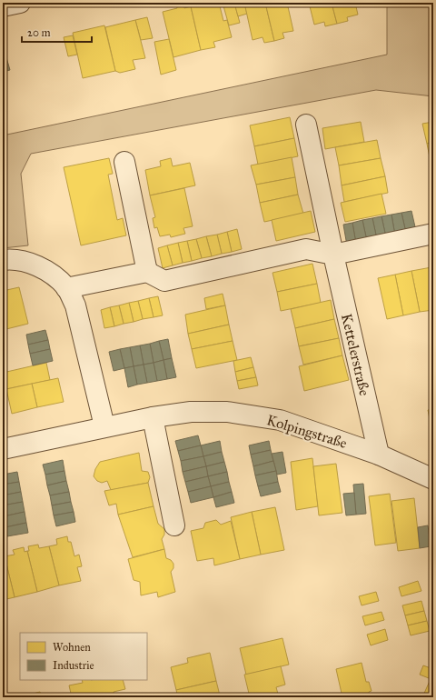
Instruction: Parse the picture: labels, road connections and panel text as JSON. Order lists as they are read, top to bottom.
{
  "streets": {
    "street": ["Kettelerstraße", "Kolpingstraße"]
  },
  "crossings": [
    ["Kettelerstraße", "Kolpingstraße"]
  ],
  "legend": ["Wohnen", "Industrie"],
  "scale_bar": "20 m"
}
